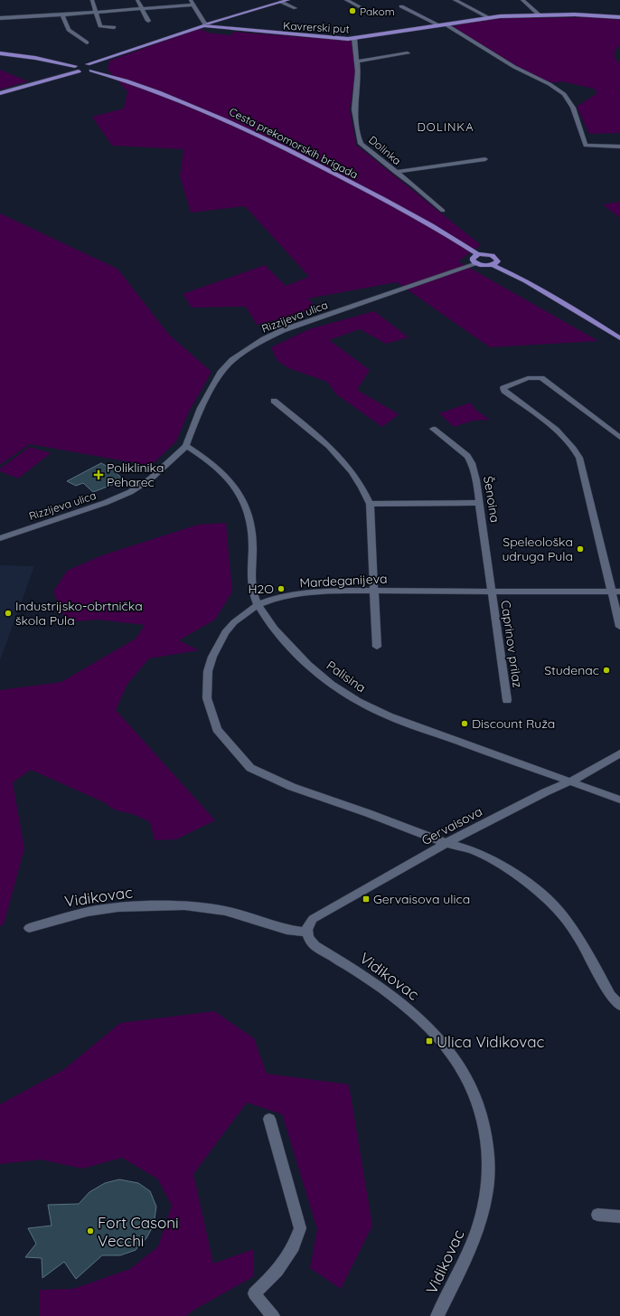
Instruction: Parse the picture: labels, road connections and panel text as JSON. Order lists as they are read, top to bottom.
{
  "streets": {
    "main road": ["Kavrerski put", "Cesta prekomorskih brigada"],
    "street": [
      "Dolinka",
      "Rizzijeva ulica",
      "Šenoina",
      "Mardeganijeva",
      "Caprinov prilaz",
      "Palisina",
      "Gervaisova",
      "Vidikovac"
    ]
  },
  "crossings": [
    ["Kavrerski put", "Dolinka"],
    ["Rizzijeva ulica", "Palisina"],
    ["Šenoina", "Mardeganijeva"],
    ["Šenoina", "Caprinov prilaz"],
    ["Mardeganijeva", "Caprinov prilaz"],
    ["Mardeganijeva", "Palisina"],
    ["Mardeganijeva", "Gervaisova"],
    ["Palisina", "Gervaisova"],
    ["Gervaisova", "Vidikovac"]
  ],
  "districts": ["DOLINKA"],
  "places": {
    "other": [
      "Pakom",
      "Speleološka udruga Pula",
      "H2O",
      "Industrijsko-obrtnička škola Pula",
      "Studenac",
      "Discount Ruža",
      "Fort Casoni Vecchi"
    ],
    "health": ["Poliklinika Peharec"],
    "transit": ["Gervaisova ulica", "Ulica Vidikovac"]
  }
}
